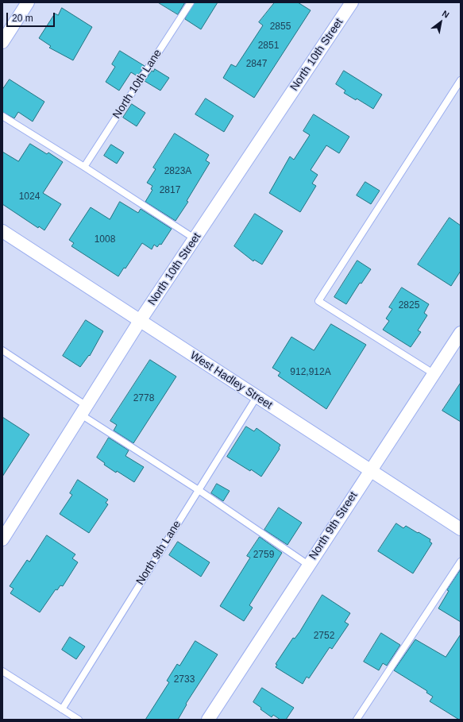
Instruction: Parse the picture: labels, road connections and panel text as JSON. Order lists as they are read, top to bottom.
{
  "streets": {
    "street": ["North 10th Street", "West Hadley Street", "North 9th Street"],
    "lane": ["North 10th Lane", "North 9th Lane"]
  },
  "crossings": [
    ["North 10th Street", "West Hadley Street"],
    ["West Hadley Street", "North 9th Street"],
    ["West Hadley Street", "North 9th Lane"]
  ],
  "house_numbers": [
    "2855",
    "2851",
    "2847",
    "2823A",
    "2817",
    "1024",
    "1008",
    "2825",
    "912,912A",
    "2778",
    "2759",
    "2752",
    "2733"
  ],
  "scale_bar": "20 m",
  "north": "top right"
}
